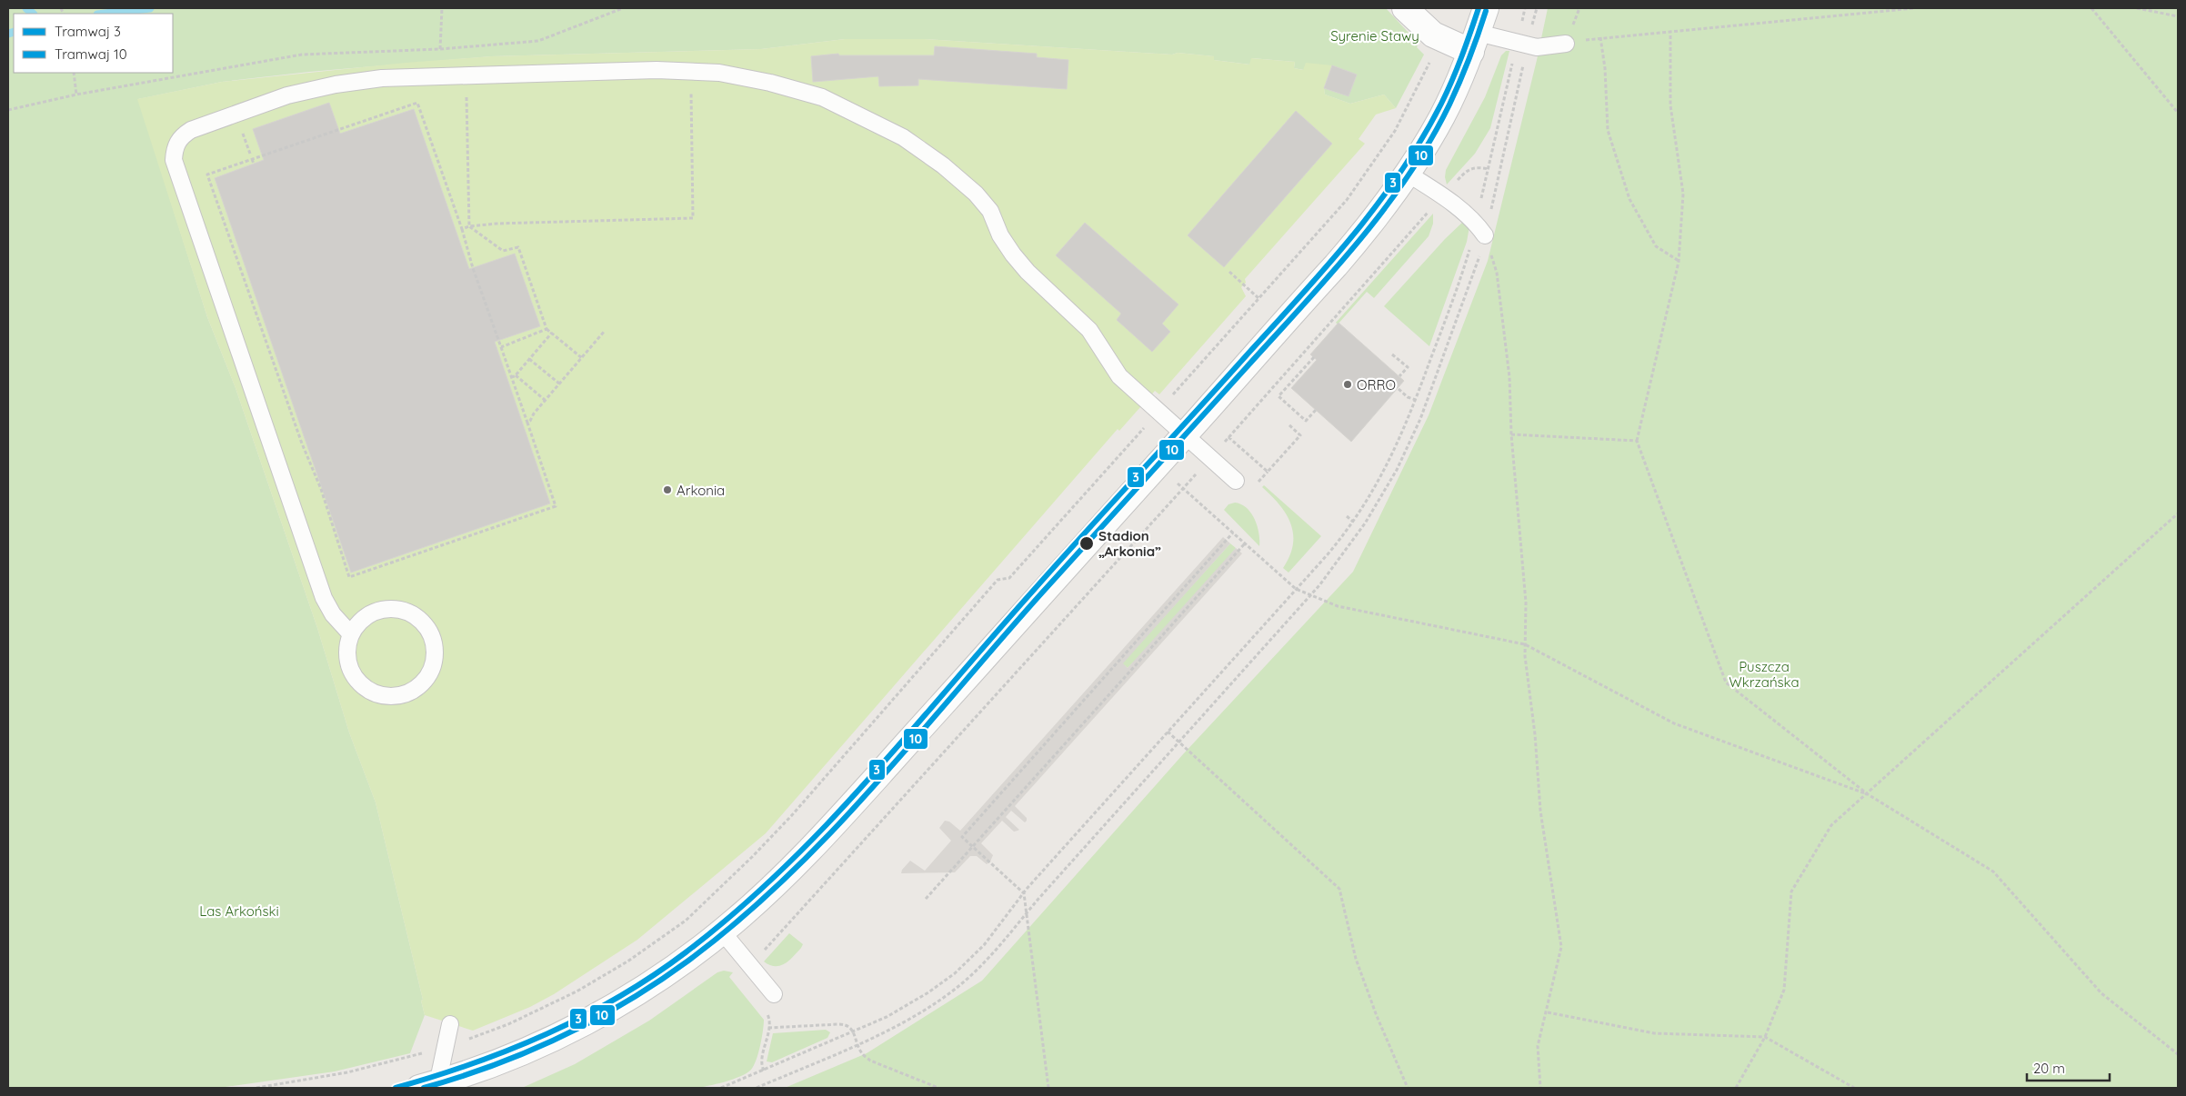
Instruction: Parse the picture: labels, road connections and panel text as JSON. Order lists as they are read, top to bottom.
{
  "parks": ["Syrenie Stawy", "Puszcza Wkrzańska", "Las Arkoński"],
  "places": ["ORRO", "Arkonia", "Stadion „Arkonia”"],
  "lines": ["tram line 3", "tram line 10"],
  "legend": ["Tramwaj 3", "Tramwaj 10"],
  "scale_bar": "20 m"
}
